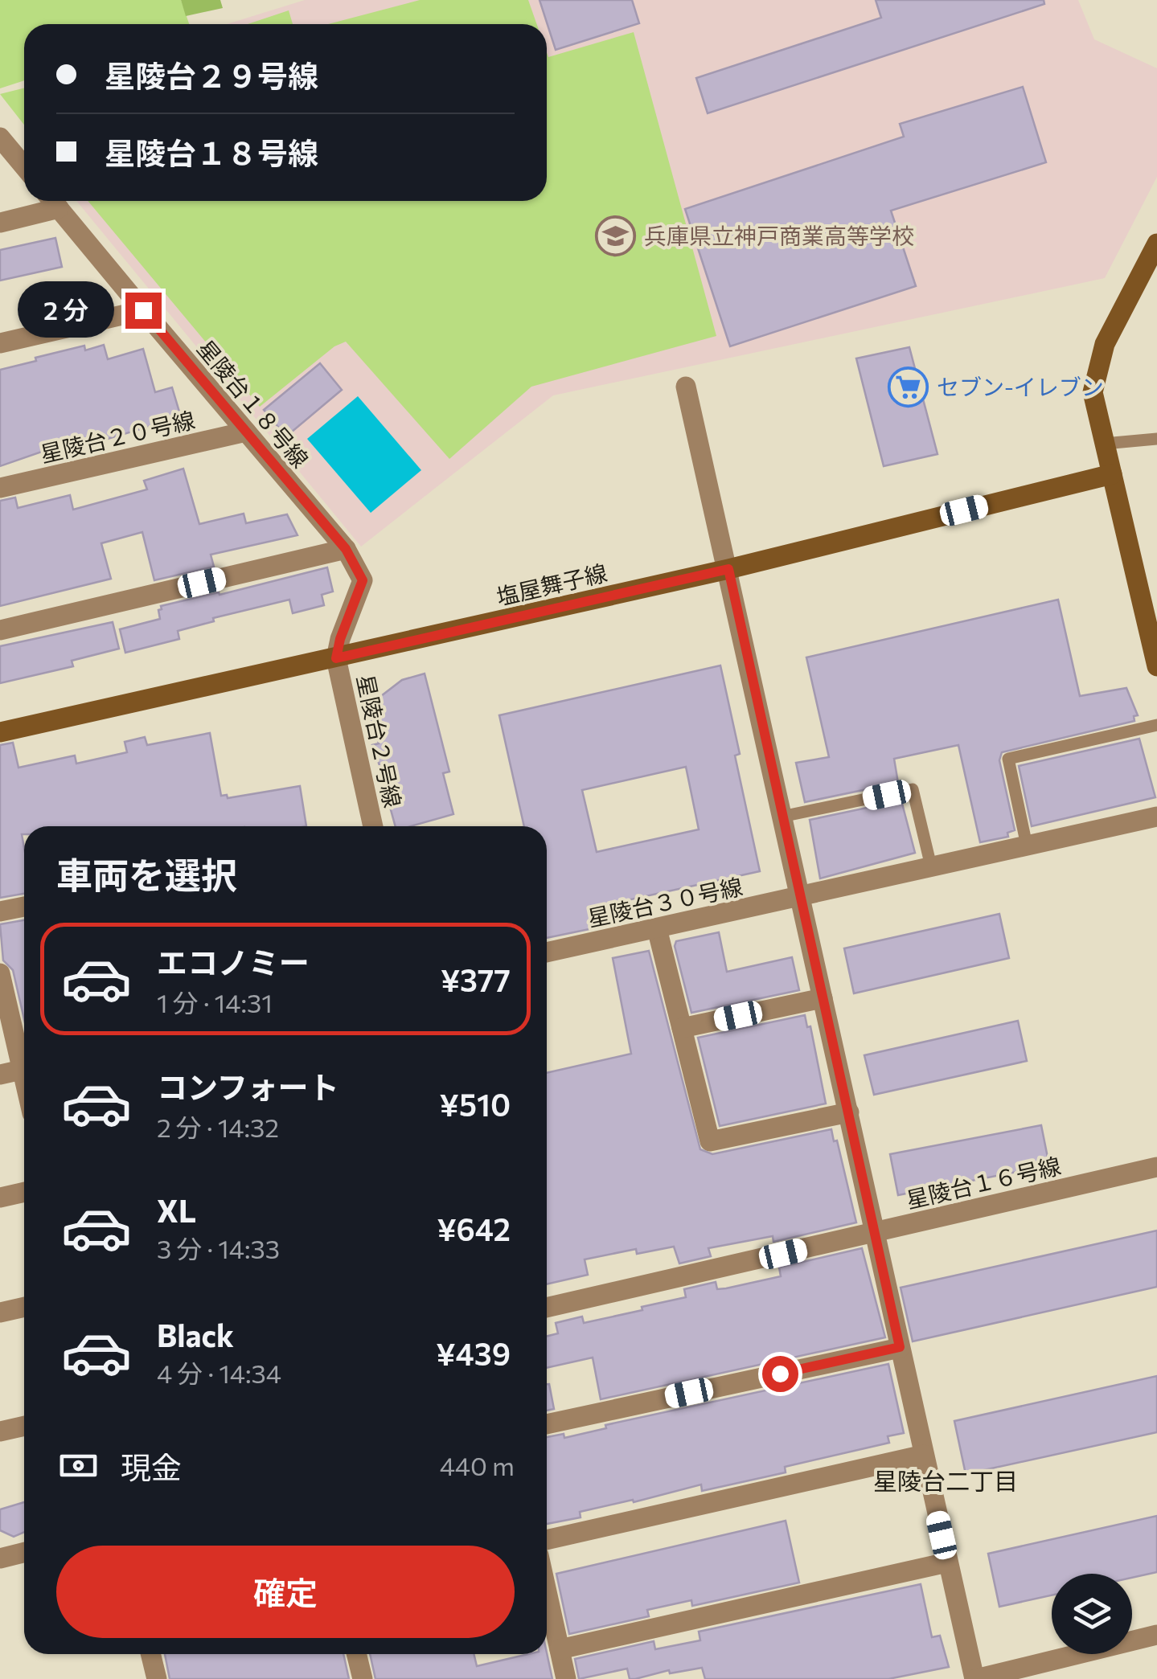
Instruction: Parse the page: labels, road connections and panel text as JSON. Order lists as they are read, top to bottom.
{
  "streets": {
    "street": [
      "星陵台１８号線",
      "星陵台２０号線",
      "塩屋舞子線",
      "星陵台２号線",
      "星陵台３０号線",
      "星陵台１６号線"
    ]
  },
  "crossings": [
    ["星陵台１８号線", "星陵台２０号線"],
    ["星陵台１８号線", "塩屋舞子線"],
    ["星陵台１８号線", "星陵台２号線"],
    ["塩屋舞子線", "星陵台２号線"]
  ],
  "districts": ["星陵台二丁目"],
  "places": {
    "school or university": ["兵庫県立神戸商業高等学校"],
    "supermarket": ["セブン-イレブン"]
  },
  "page": {
    "banner": ["星陵台２９号線", "星陵台１８号線"],
    "bubble": "2 分",
    "heading": "車両を選択",
    "list": [
      {
        "name": "エコノミー",
        "note": "1 分 · 14:31",
        "value": "¥377"
      },
      {
        "name": "コンフォート",
        "note": "2 分 · 14:32",
        "value": "¥510"
      },
      {
        "name": "XL",
        "note": "3 分 · 14:33",
        "value": "¥642"
      },
      {
        "name": "Black",
        "note": "4 分 · 14:34",
        "value": "¥439"
      }
    ],
    "pay": ["現金", "440 m"],
    "buttons": "確定"
  }
}
